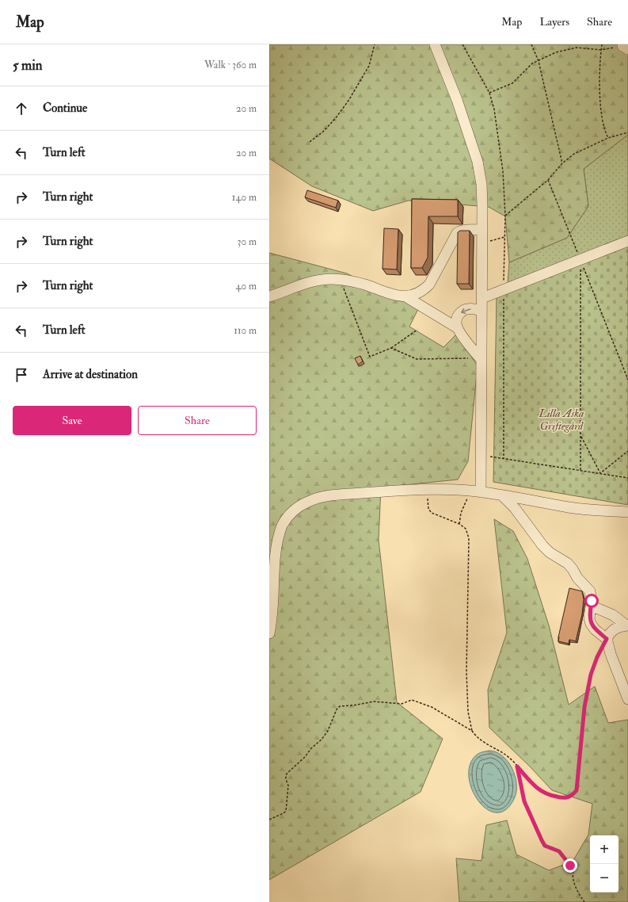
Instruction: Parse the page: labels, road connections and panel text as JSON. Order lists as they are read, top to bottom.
{
  "parks": ["Lilla Aska Griftegård"],
  "page": {
    "header": "Map",
    "nav": ["Map", "Layers", "Share"],
    "heading": ["5 min", "Walk · 360 m"],
    "list": [
      ["Continue", "20 m"],
      ["Turn left", "20 m"],
      ["Turn right", "140 m"],
      ["Turn right", "30 m"],
      ["Turn right", "40 m"],
      ["Turn left", "110 m"],
      "Arrive at destination"
    ],
    "buttons": ["Save", "Share"],
    "map_buttons": ["+", "−"]
  }
}
